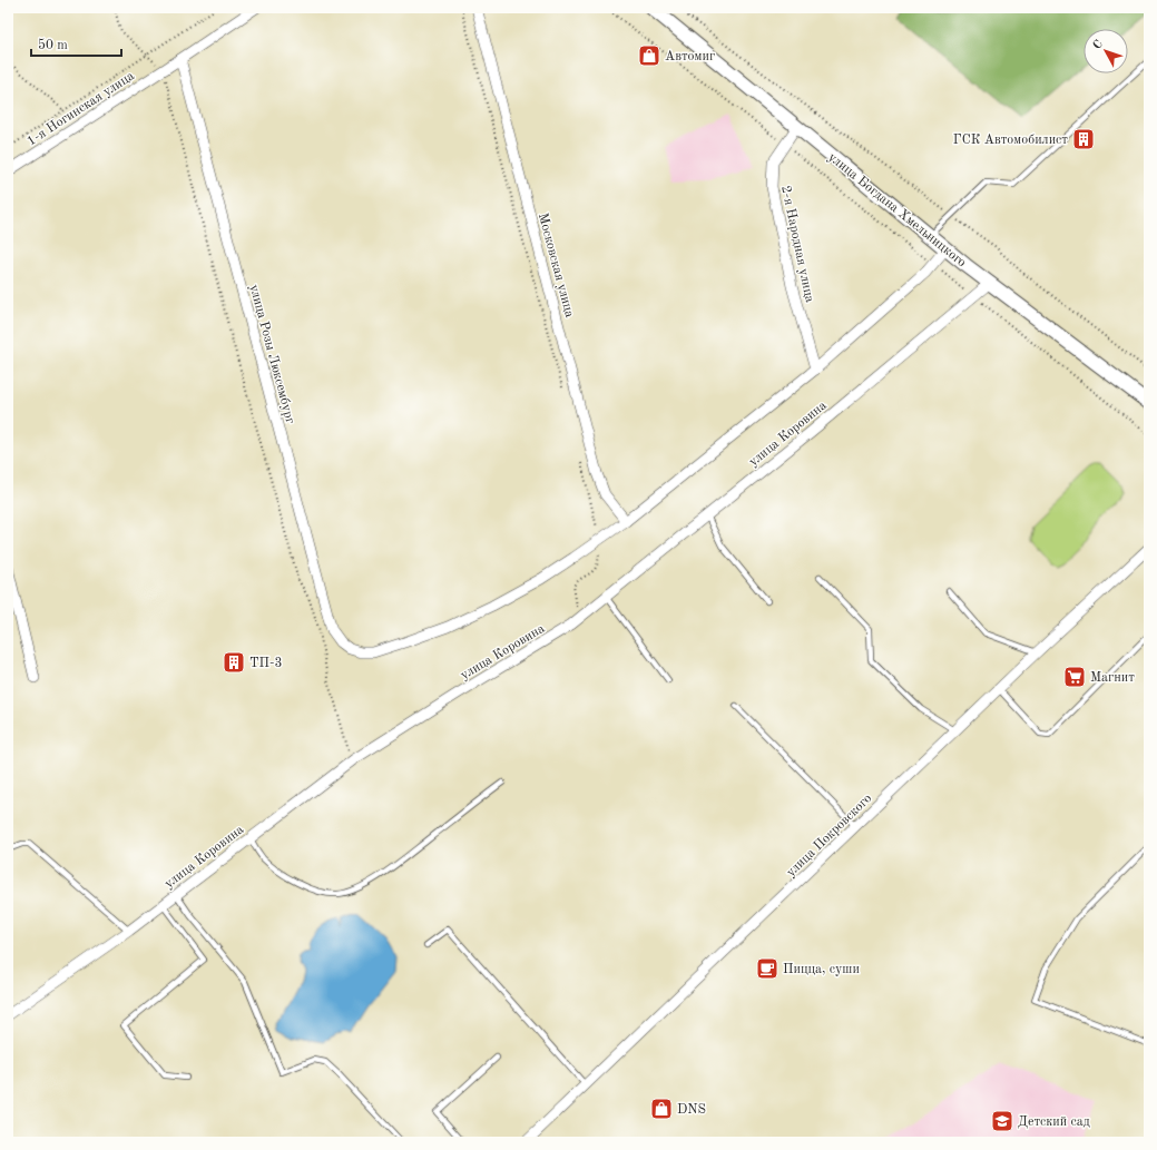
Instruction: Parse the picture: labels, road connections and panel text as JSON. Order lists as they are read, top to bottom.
{
  "streets": {
    "street": [
      "1-я Ногинская улица",
      "улица Богдана Хмельницкого",
      "2-я Народная улица",
      "Московская улица",
      "улица Розы Люксембург",
      "улица Коровина",
      "улица Покровского"
    ]
  },
  "crossings": [
    ["1-я Ногинская улица", "улица Розы Люксембург"],
    ["улица Богдана Хмельницкого", "2-я Народная улица"],
    ["улица Богдана Хмельницкого", "улица Коровина"]
  ],
  "places": {
    "shop": ["Автомиг", "DNS"],
    "building": ["ГСК Автомобилист", "ТП-3"],
    "supermarket": ["Магнит"],
    "cafe": ["Пицца, суши"],
    "school or university": ["Детский сад"]
  },
  "scale_bar": "50 m",
  "north": "top left"
}
